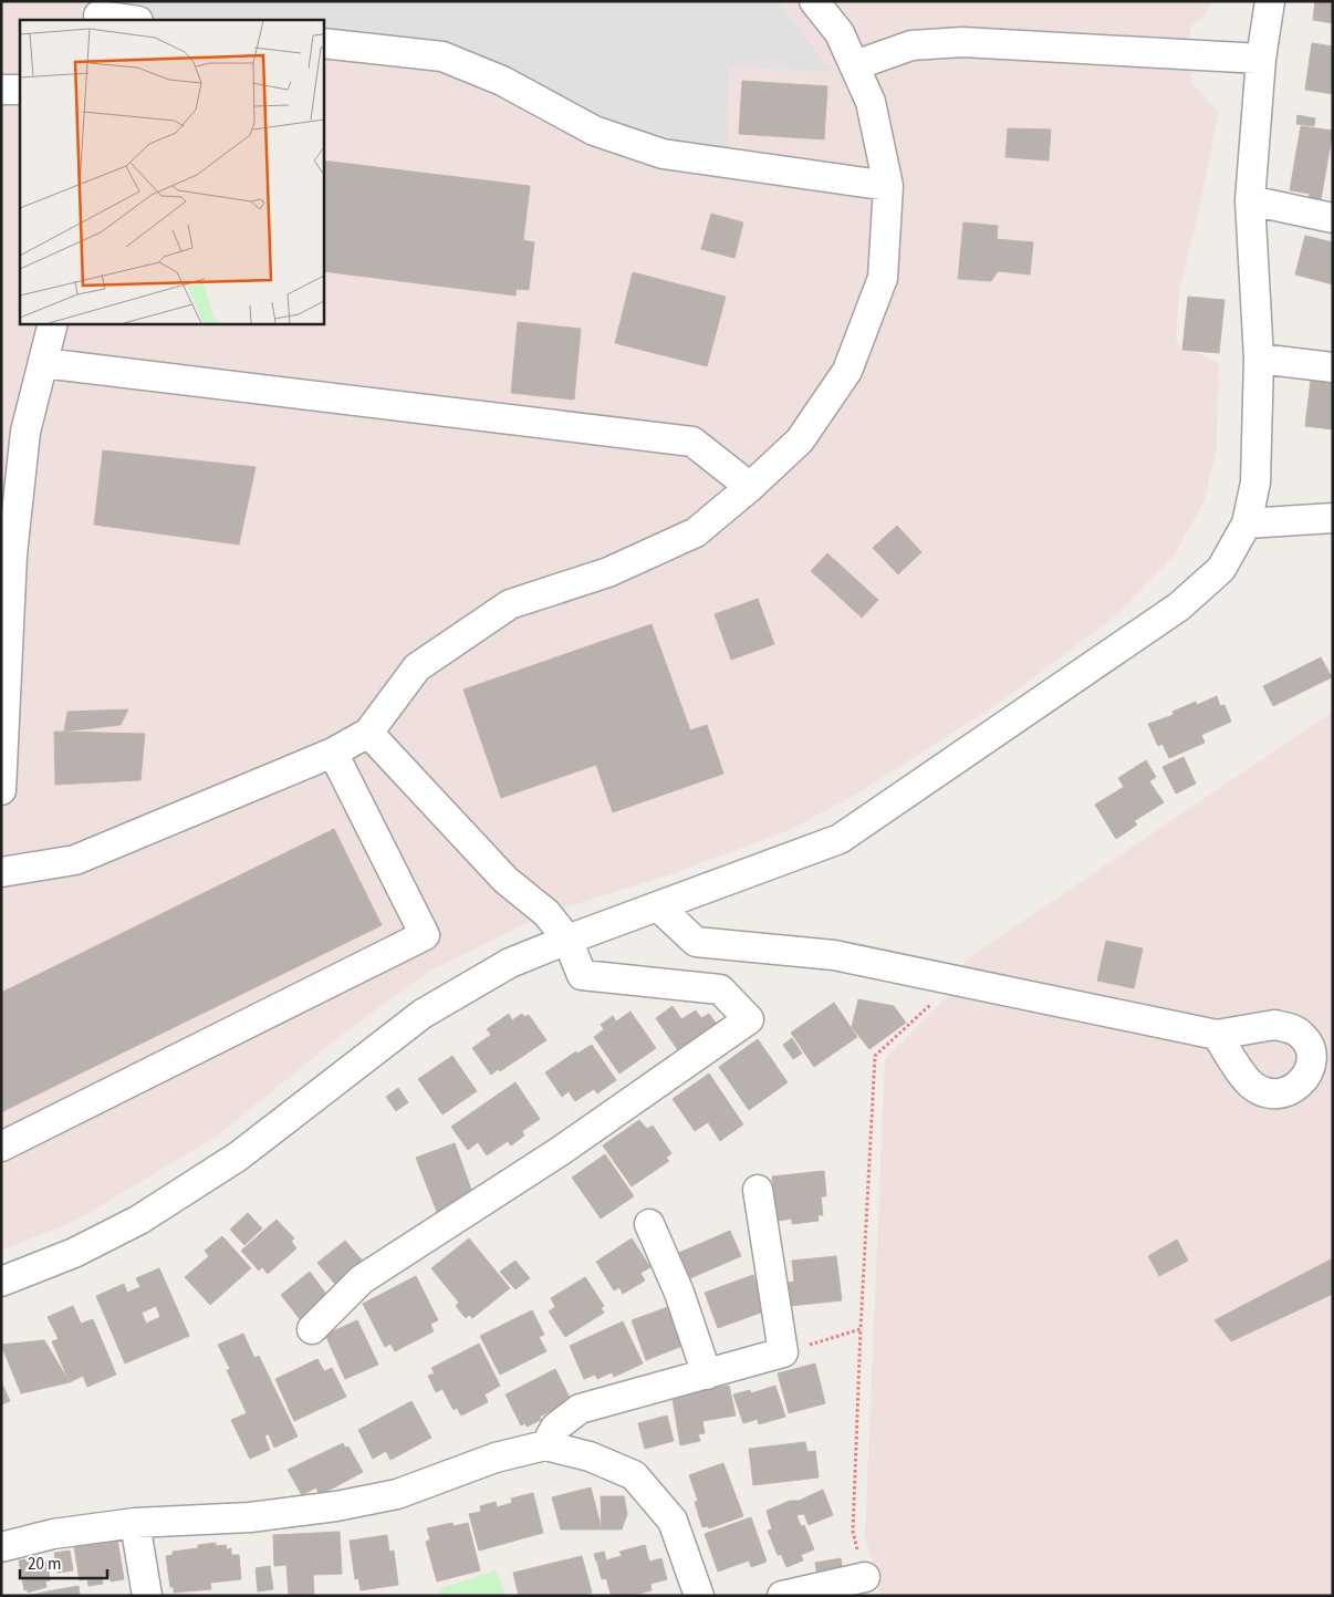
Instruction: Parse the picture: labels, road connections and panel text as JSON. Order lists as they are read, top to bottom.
{
  "scale_bar": "20 m"
}
